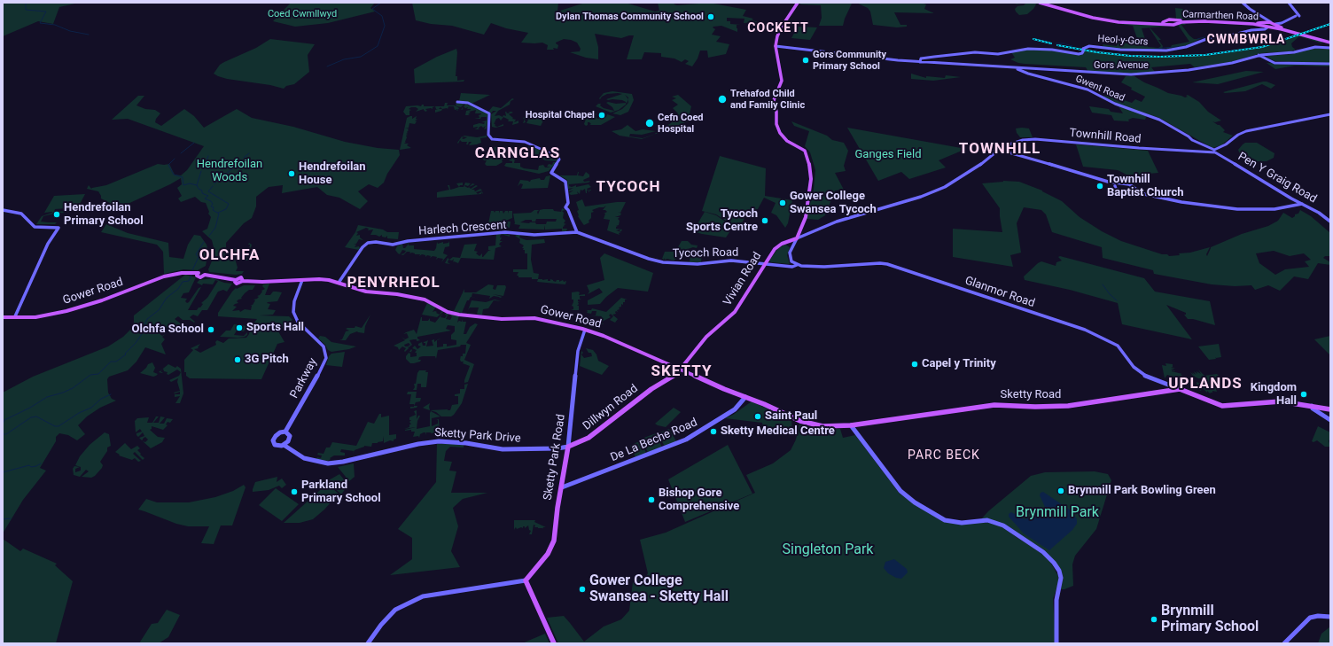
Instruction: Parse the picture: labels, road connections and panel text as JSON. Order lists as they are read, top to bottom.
{
  "streets": {
    "main road": [
      "Carmarthen Road",
      "Vivian Road",
      "Gower Road",
      "Sketty Road",
      "Dillwyn Road",
      "Sketty Park Road"
    ],
    "street": [
      "Heol-y-Gors",
      "Gors Avenue",
      "Gwent Road",
      "Townhill Road",
      "Pen Y Graig Road",
      "Harlech Crescent",
      "Tycoch Road",
      "Glanmor Road",
      "Parkway",
      "Sketty Park Drive",
      "De La Beche Road"
    ]
  },
  "crossings": [
    ["Carmarthen Road", "Heol-y-Gors"],
    ["Heol-y-Gors", "Gors Avenue"],
    ["Gors Avenue", "Gwent Road"],
    ["Gwent Road", "Townhill Road"],
    ["Gwent Road", "Pen Y Graig Road"],
    ["Townhill Road", "Pen Y Graig Road"],
    ["Harlech Crescent", "Tycoch Road"],
    ["Harlech Crescent", "Gower Road"],
    ["Tycoch Road", "Vivian Road"],
    ["Tycoch Road", "Glanmor Road"],
    ["Vivian Road", "Gower Road"],
    ["Vivian Road", "Dillwyn Road"],
    ["Gower Road", "Parkway"],
    ["Gower Road", "Sketty Road"],
    ["Gower Road", "Dillwyn Road"],
    ["Gower Road", "De La Beche Road"],
    ["Gower Road", "Sketty Park Road"],
    ["Glanmor Road", "Sketty Road"],
    ["Parkway", "Sketty Park Drive"],
    ["Dillwyn Road", "Sketty Park Drive"],
    ["Dillwyn Road", "Sketty Park Road"],
    ["Sketty Park Drive", "Sketty Park Road"],
    ["De La Beche Road", "Sketty Park Road"]
  ],
  "districts": [
    "COCKETT",
    "CWMBWRLA",
    "TOWNHILL",
    "CARNGLAS",
    "TYCOCH",
    "OLCHFA",
    "PENYRHEOL",
    "SKETTY",
    "UPLANDS",
    "PARC BECK"
  ],
  "parks": [
    "Coed Cwmllwyd",
    "Ganges Field",
    "Hendrefoilan Woods",
    "Brynmill Park",
    "Singleton Park"
  ],
  "places": [
    "Dylan Thomas Community School",
    "Gors Community Primary School",
    "Trehafod Child and Family Clinic",
    "Hospital Chapel",
    "Cefn Coed Hospital",
    "Hendrefoilan House",
    "Townhill Baptist Church",
    "Gower College Swansea Tycoch",
    "Hendrefoilan Primary School",
    "Tycoch Sports Centre",
    "Sports Hall",
    "Olchfa School",
    "3G Pitch",
    "Capel y Trinity",
    "Kingdom Hall",
    "Saint Paul",
    "Sketty Medical Centre",
    "Brynmill Park Bowling Green",
    "Parkland Primary School",
    "Bishop Gore Comprehensive",
    "Gower College Swansea - Sketty Hall",
    "Brynmill Primary School"
  ]
}
